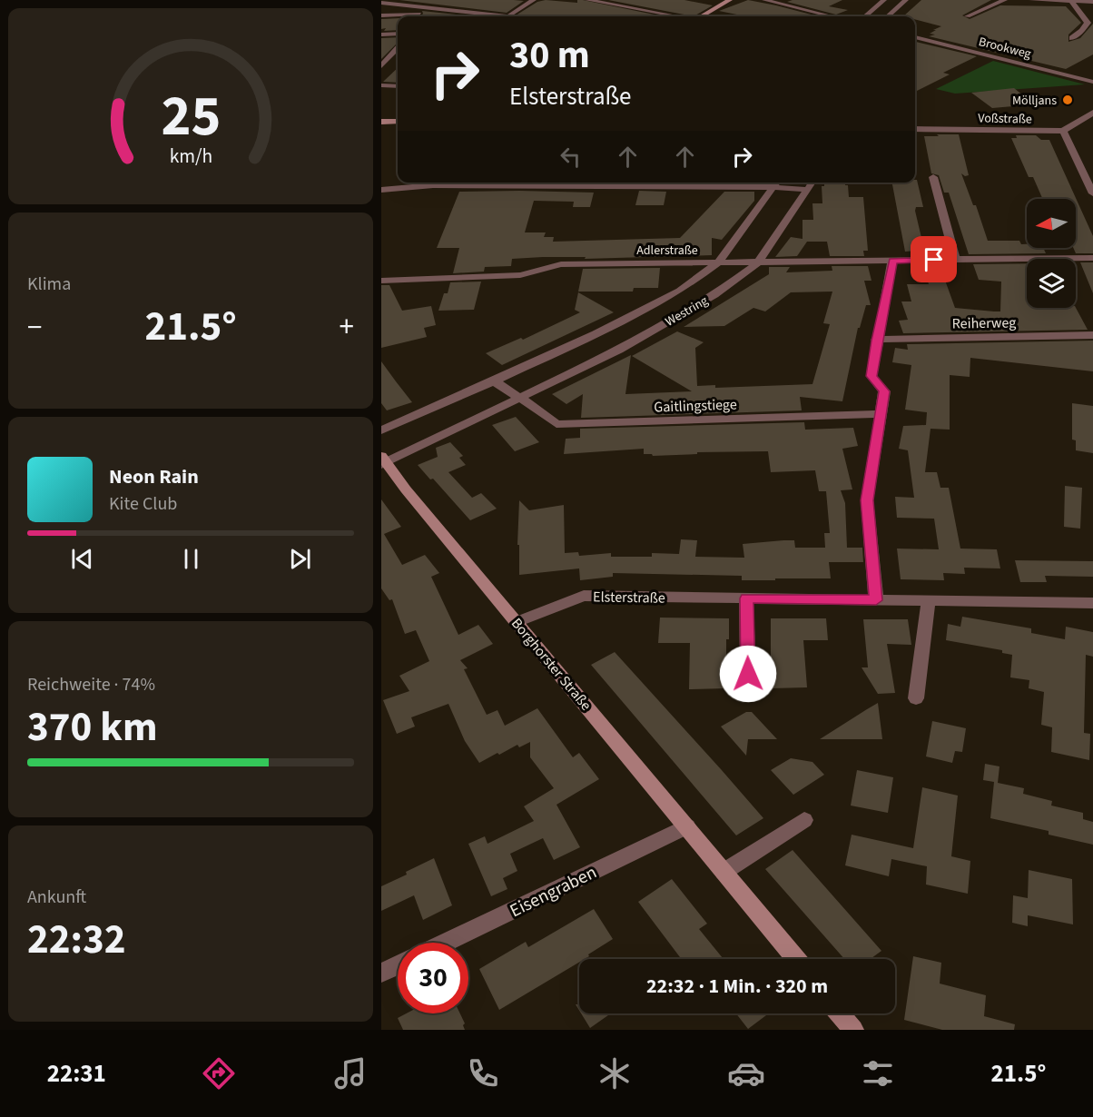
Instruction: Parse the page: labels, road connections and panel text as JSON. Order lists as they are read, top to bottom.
{
  "streets": {
    "main road": ["Borghorster Straße"],
    "street": [
      "Brookweg",
      "Voßstraße",
      "Adlerstraße",
      "Westring",
      "Reiherweg",
      "Gaitlingstiege",
      "Elsterstraße",
      "Eisengraben"
    ]
  },
  "crossings": [
    ["Adlerstraße", "Westring"],
    ["Westring", "Gaitlingstiege"],
    ["Westring", "Borghorster Straße"],
    ["Elsterstraße", "Borghorster Straße"],
    ["Borghorster Straße", "Eisengraben"]
  ],
  "places": ["Mölljans"],
  "north": "left",
  "page": {
    "turn": ["30 m", "Elsterstraße"],
    "tile": [
      "Klima",
      ["Reichweite · 74%", "370 km"],
      ["Ankunft", "22:32"]
    ],
    "heat": ["−", "21.5°", "+"],
    "song": ["Neon Rain", "Kite Club"],
    "limit": "30",
    "trip": "22:32 · 1 Min. · 320 m",
    "tabs": ["22:31", "21.5°"],
    "gauge": ["25", "km/h"]
  }
}
